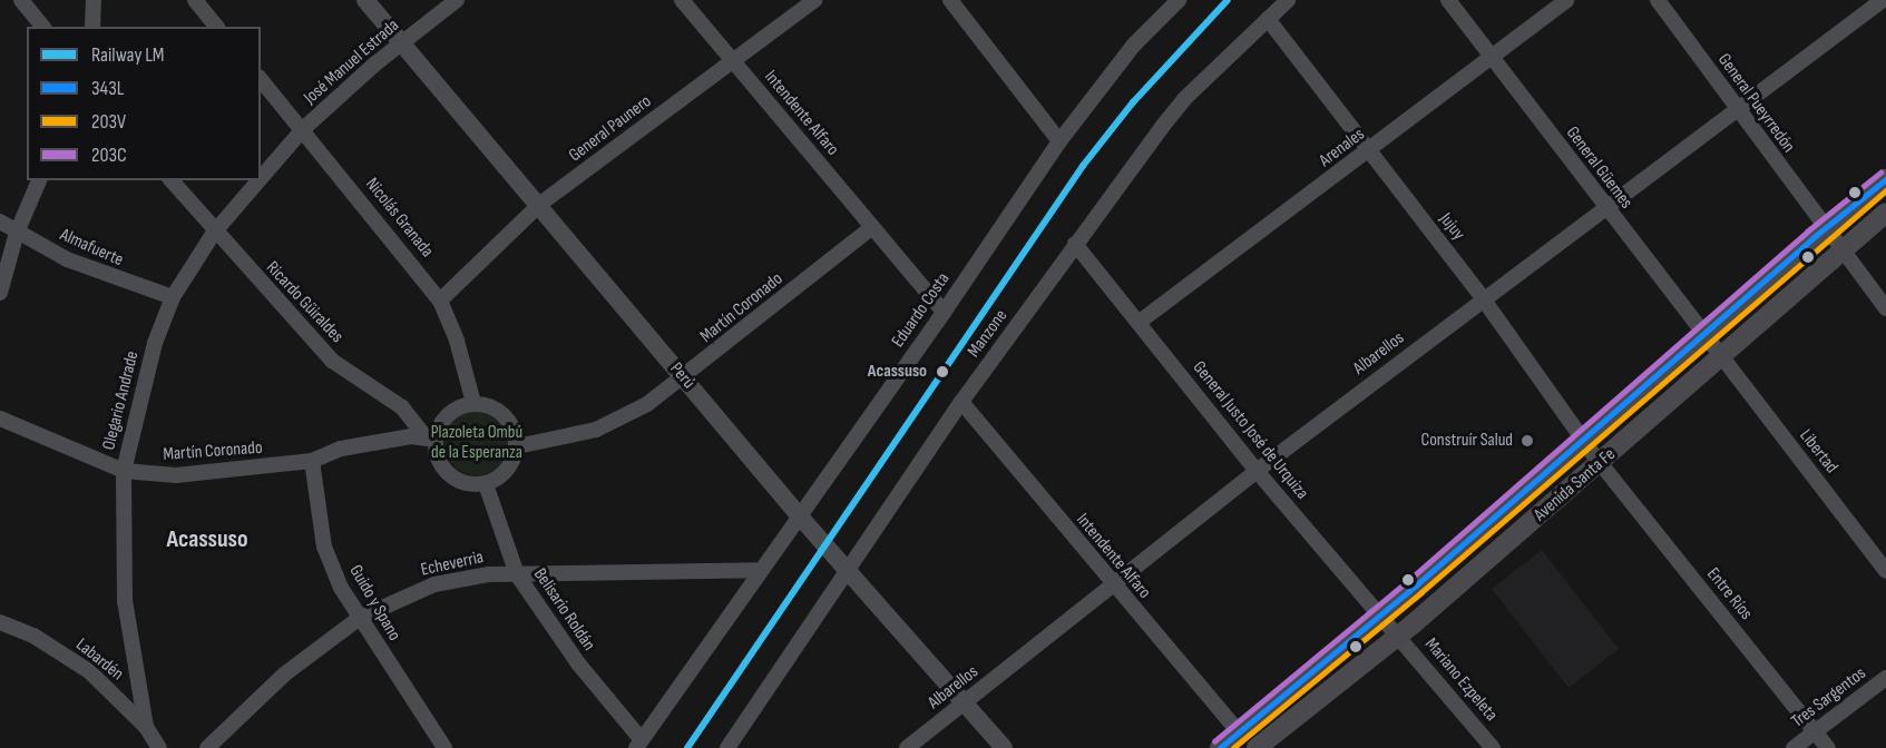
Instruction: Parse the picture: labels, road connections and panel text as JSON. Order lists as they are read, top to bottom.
{
  "streets": {
    "main road": ["Avenida Santa Fe"],
    "street": [
      "José Manuel Estrada",
      "General Pueyrredón",
      "Intendente Alfaro",
      "General Paunero",
      "Arenales",
      "General Güemes",
      "Nicolás Granada",
      "Jujuy",
      "Almafuerte",
      "Ricardo Güiraldes",
      "Martín Coronado",
      "Eduardo Costa",
      "Manzone",
      "Albarellos",
      "Perú",
      "Olegario Andrade",
      "General Justo José de Urquiza",
      "Libertad",
      "Echeverria",
      "Entre Ríos",
      "Guido y Spano",
      "Belisario Roldán",
      "Labardén",
      "Mariano Ezpeleta",
      "Tres Sargentos"
    ]
  },
  "crossings": [
    ["José Manuel Estrada", "Nicolás Granada"],
    ["José Manuel Estrada", "Perú"],
    ["José Manuel Estrada", "Olegario Andrade"],
    ["General Pueyrredón", "Albarellos"],
    ["General Pueyrredón", "Avenida Santa Fe"],
    ["Intendente Alfaro", "General Paunero"],
    ["Intendente Alfaro", "Martín Coronado"],
    ["Intendente Alfaro", "Eduardo Costa"],
    ["Intendente Alfaro", "Manzone"],
    ["Intendente Alfaro", "Albarellos"],
    ["Intendente Alfaro", "Avenida Santa Fe"],
    ["General Paunero", "Nicolás Granada"],
    ["General Paunero", "Perú"],
    ["Arenales", "General Güemes"],
    ["Arenales", "Jujuy"],
    ["Arenales", "General Justo José de Urquiza"],
    ["General Güemes", "Albarellos"],
    ["General Güemes", "Libertad"],
    ["General Güemes", "Avenida Santa Fe"],
    ["Nicolás Granada", "Ricardo Güiraldes"],
    ["Nicolás Granada", "Martín Coronado"],
    ["Nicolás Granada", "Olegario Andrade"],
    ["Nicolás Granada", "Belisario Roldán"],
    ["Jujuy", "Manzone"],
    ["Jujuy", "Albarellos"],
    ["Jujuy", "Avenida Santa Fe"],
    ["Jujuy", "Entre Ríos"],
    ["Almafuerte", "Olegario Andrade"],
    ["Ricardo Güiraldes", "Martín Coronado"],
    ["Ricardo Güiraldes", "Olegario Andrade"],
    ["Ricardo Güiraldes", "Belisario Roldán"],
    ["Martín Coronado", "Perú"],
    ["Martín Coronado", "Olegario Andrade"],
    ["Martín Coronado", "Guido y Spano"],
    ["Martín Coronado", "Belisario Roldán"],
    ["Eduardo Costa", "Perú"],
    ["Eduardo Costa", "Echeverria"],
    ["Eduardo Costa", "Belisario Roldán"],
    ["Manzone", "Perú"],
    ["Manzone", "General Justo José de Urquiza"],
    ["Albarellos", "Perú"],
    ["Albarellos", "General Justo José de Urquiza"],
    ["Olegario Andrade", "Labardén"],
    ["General Justo José de Urquiza", "Avenida Santa Fe"],
    ["General Justo José de Urquiza", "Mariano Ezpeleta"],
    ["Libertad", "Avenida Santa Fe"],
    ["Avenida Santa Fe", "Entre Ríos"],
    ["Avenida Santa Fe", "Mariano Ezpeleta"],
    ["Echeverria", "Guido y Spano"],
    ["Echeverria", "Belisario Roldán"],
    ["Entre Ríos", "Tres Sargentos"]
  ],
  "districts": ["Acassuso"],
  "parks": ["Plazoleta Ombú de la Esperanza"],
  "places": ["Acassuso", "Construír Salud"],
  "lines": [
    "rail line LM",
    "transit line 203C",
    "transit line 343L",
    "transit line 203V"
  ],
  "legend": [
    "Railway LM",
    "343L",
    "203V",
    "203C"
  ]
}
